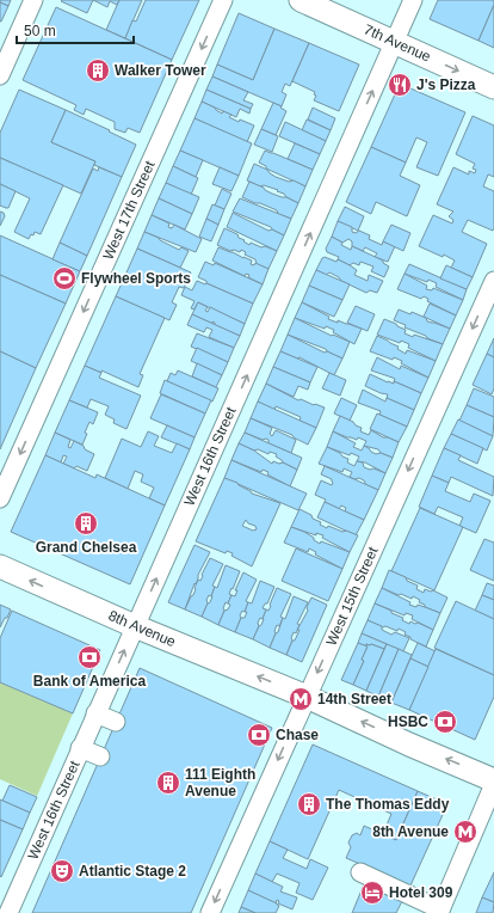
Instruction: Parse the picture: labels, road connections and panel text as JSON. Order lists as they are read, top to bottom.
{
  "streets": {
    "main road": ["7th Avenue", "8th Avenue"],
    "street": ["West 17th Street", "West 16th Street", "West 15th Street"]
  },
  "crossings": [
    ["7th Avenue", "West 16th Street"],
    ["West 16th Street", "8th Avenue"],
    ["West 15th Street", "8th Avenue"]
  ],
  "one_way": [
    "7th Avenue",
    "West 17th Street",
    "West 16th Street",
    "West 15th Street",
    "8th Avenue"
  ],
  "places": {
    "building": [
      "Walker Tower",
      "Grand Chelsea",
      "111 Eighth Avenue",
      "The Thomas Eddy"
    ],
    "restaurant": ["J's Pizza"],
    "sports": ["Flywheel Sports"],
    "bank": ["Bank of America", "HSBC", "Chase"],
    "metro station": ["14th Street", "8th Avenue"],
    "theatre": ["Atlantic Stage 2"],
    "hotel": ["Hotel 309"]
  },
  "scale_bar": "50 m"
}
